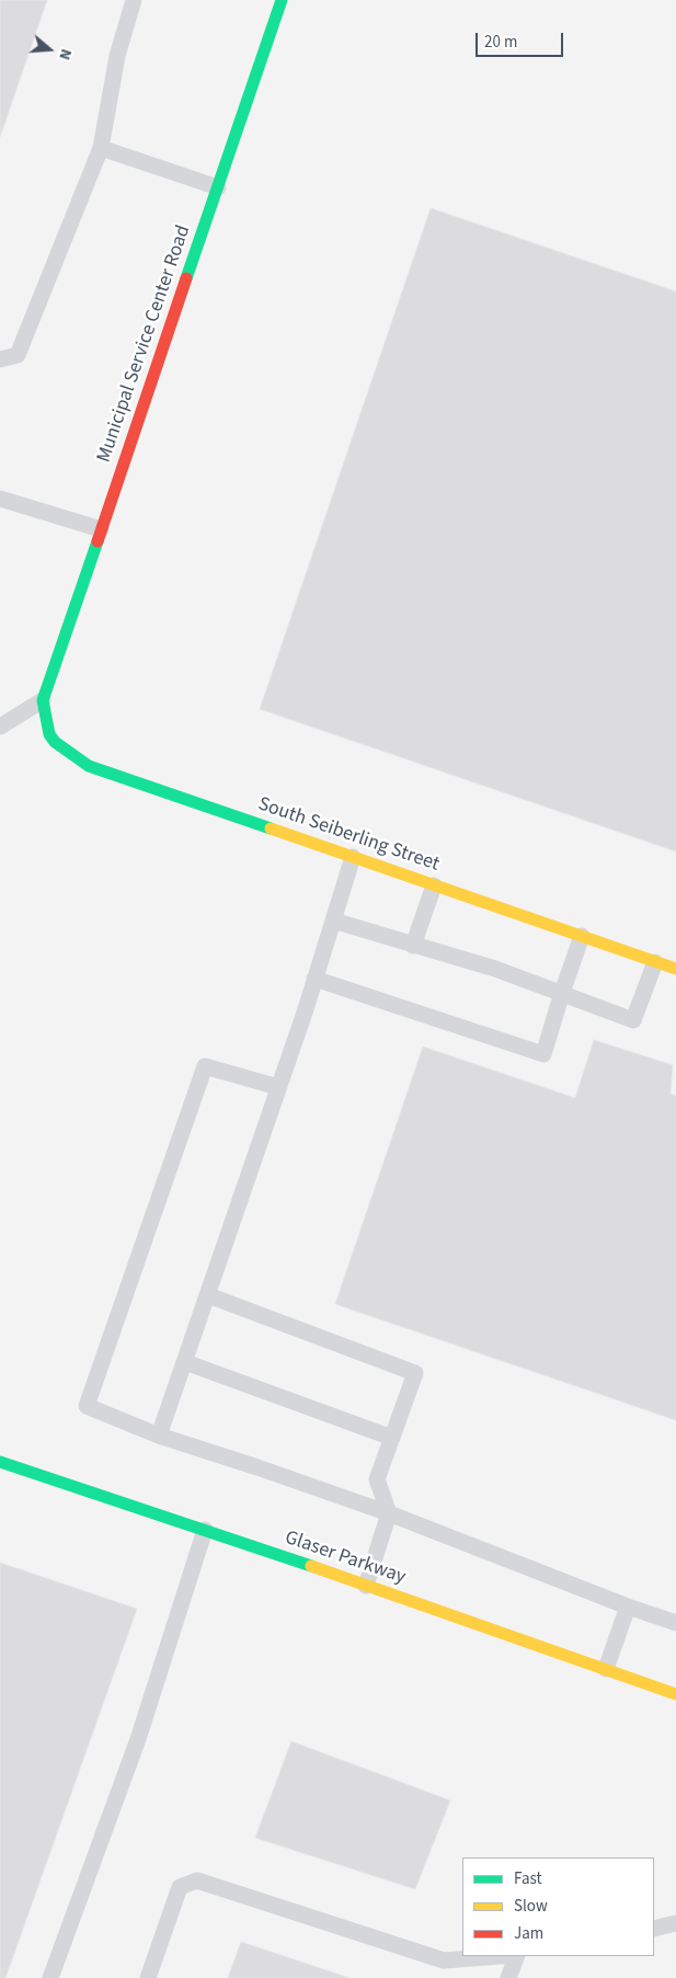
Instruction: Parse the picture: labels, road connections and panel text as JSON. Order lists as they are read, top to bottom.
{
  "streets": {
    "street": ["Municipal Service Center Road", "South Seiberling Street", "Glaser Parkway"]
  },
  "crossings": [
    ["Municipal Service Center Road", "South Seiberling Street"]
  ],
  "legend": ["Fast", "Slow", "Jam"],
  "scale_bar": "20 m",
  "north": "right"
}
